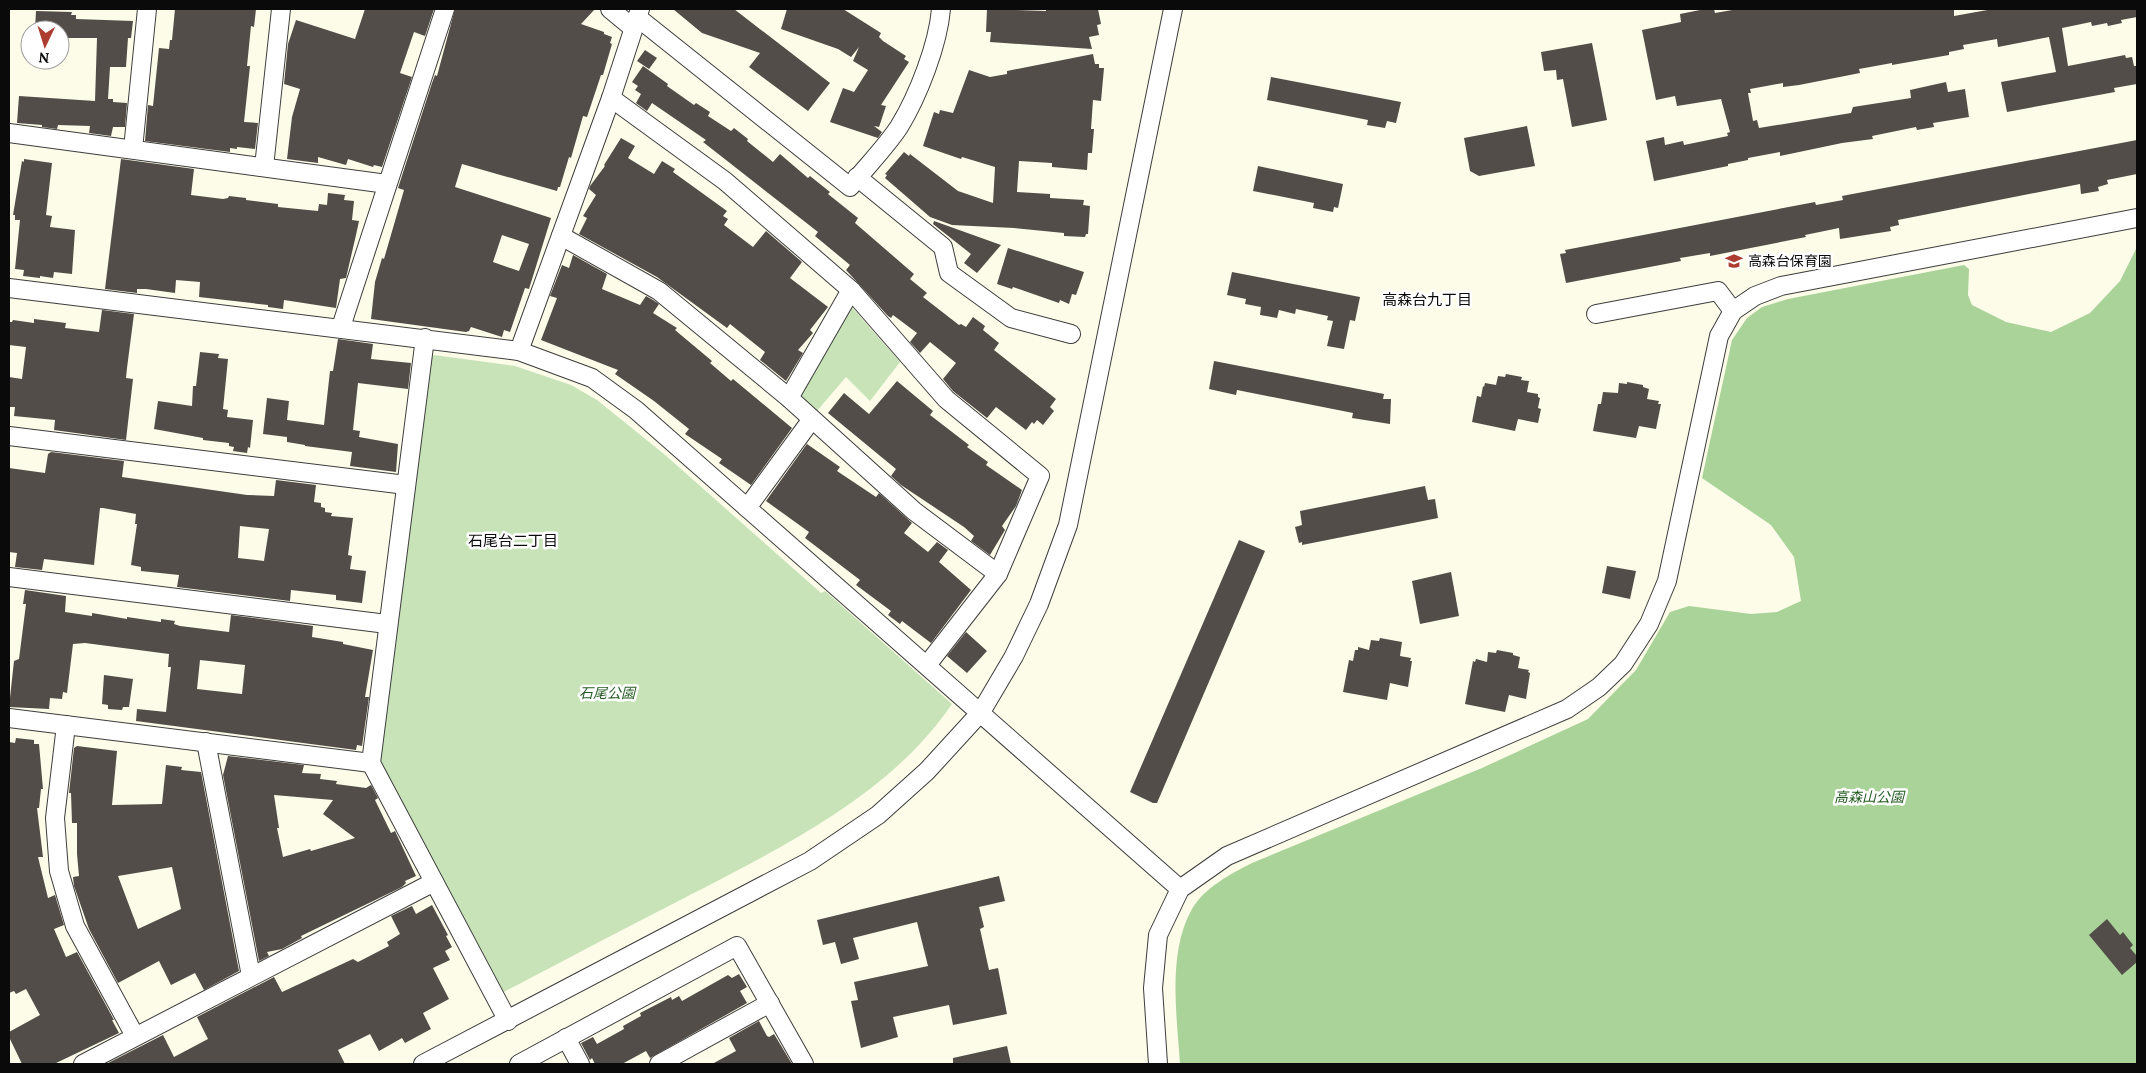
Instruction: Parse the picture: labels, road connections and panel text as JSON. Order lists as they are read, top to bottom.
{
  "districts": ["高森台九丁目", "石尾台二丁目"],
  "parks": ["石尾公園", "高森山公園"],
  "places": {
    "school or university": ["高森台保育園"]
  },
  "north": "bottom"
}
